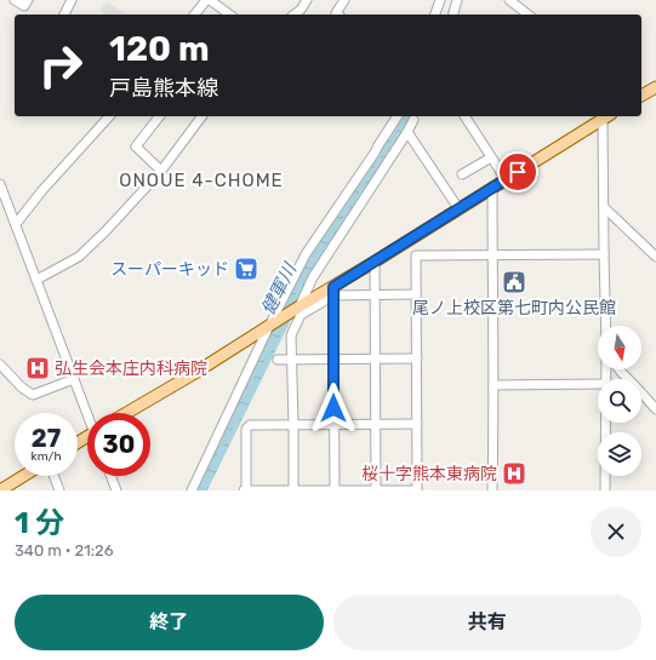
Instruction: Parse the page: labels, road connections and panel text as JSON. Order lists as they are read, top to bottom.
{
  "districts": ["ONOUE 4-CHOME"],
  "water": ["健軍川"],
  "places": {
    "supermarket": ["スーパーキッド"],
    "public building": ["尾ノ上校区第七町内公民館"],
    "hospital": ["弘生会本庄内科病院", "桜十字熊本東病院"]
  },
  "north": "bottom",
  "page": {
    "turn": ["120 m", "戸島熊本線"],
    "speed": "27 km/h",
    "limit": "30",
    "heading": ["1 分", "340 m · 21:26"],
    "buttons": ["終了", "共有"]
  }
}
